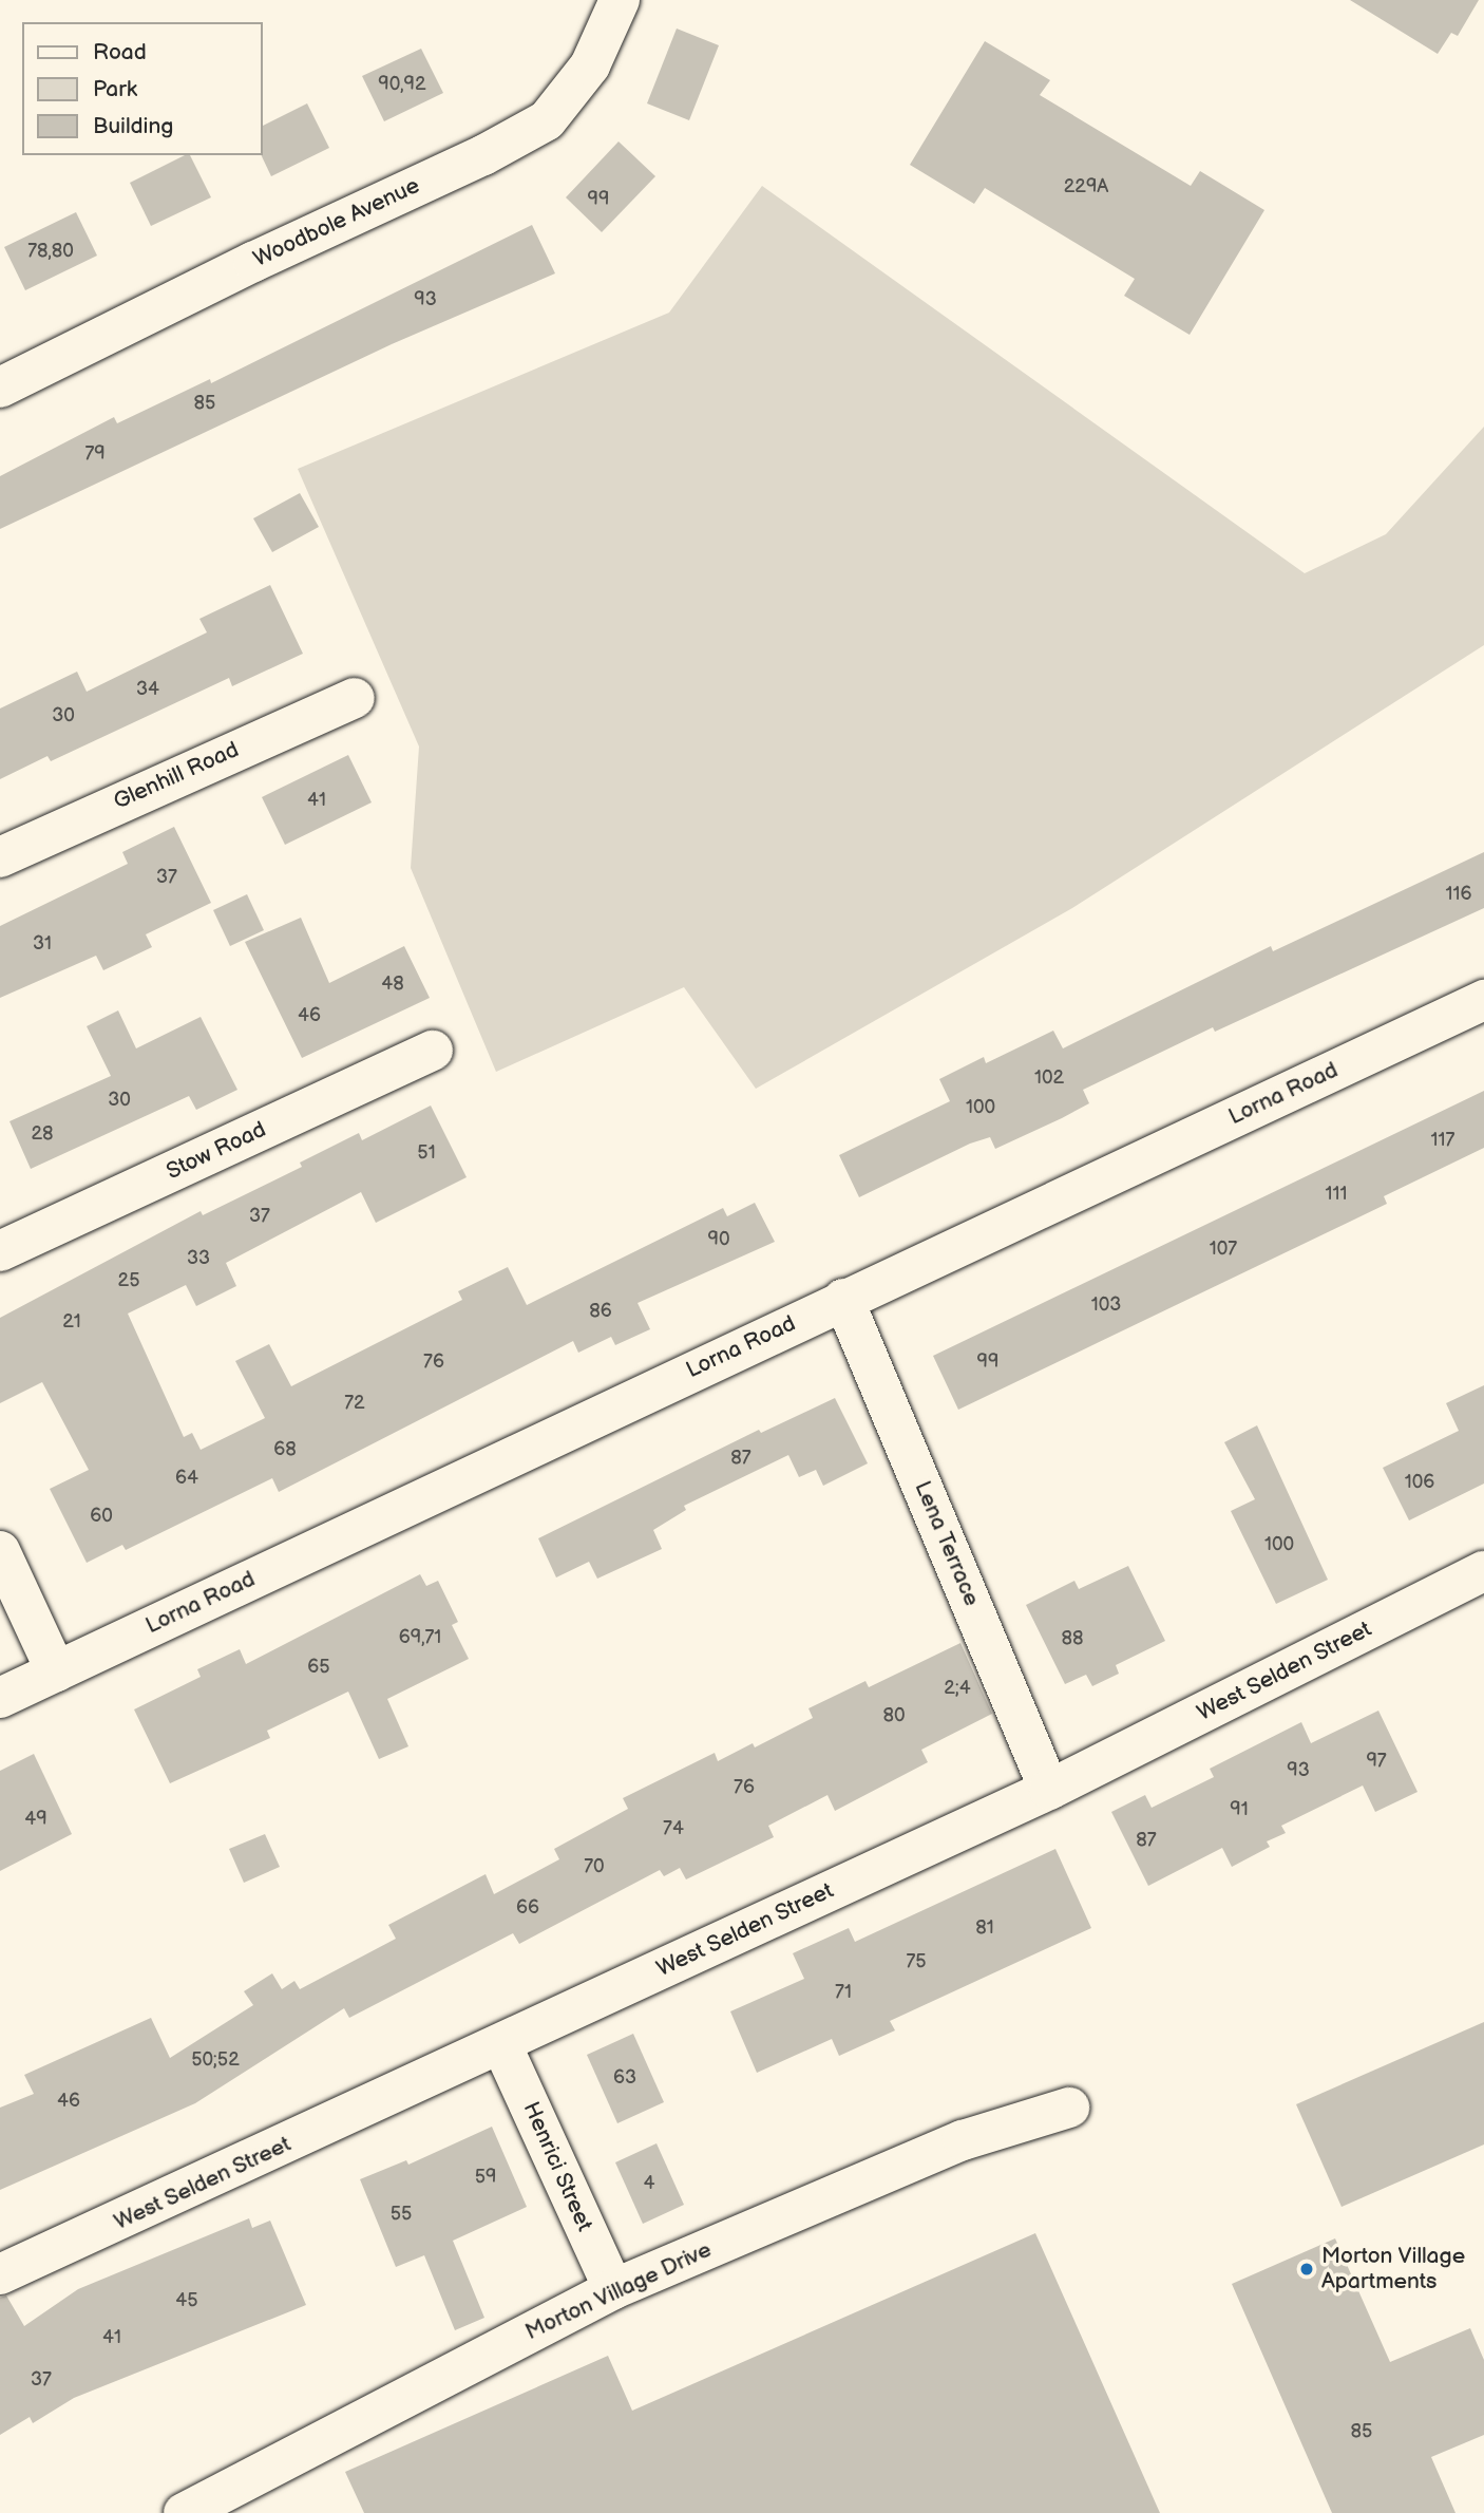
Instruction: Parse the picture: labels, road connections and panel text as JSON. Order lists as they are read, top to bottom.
{
  "streets": {
    "street": [
      "Woodbole Avenue",
      "Glenhill Road",
      "Lorna Road",
      "Stow Road",
      "Lena Terrace",
      "West Selden Street",
      "Henrici Street",
      "Morton Village Drive"
    ]
  },
  "crossings": [
    ["Lorna Road", "Lena Terrace"],
    ["Lena Terrace", "West Selden Street"],
    ["West Selden Street", "Henrici Street"],
    ["Henrici Street", "Morton Village Drive"]
  ],
  "places": ["Morton Village Apartments"],
  "house_numbers": [
    "90,92",
    "229A",
    "99",
    "78,80",
    "93",
    "85",
    "79",
    "34",
    "30",
    "41",
    "37",
    "116",
    "31",
    "48",
    "46",
    "102",
    "30",
    "100",
    "28",
    "117",
    "51",
    "111",
    "37",
    "90",
    "107",
    "33",
    "25",
    "103",
    "86",
    "21",
    "76",
    "99",
    "72",
    "68",
    "87",
    "64",
    "106",
    "60",
    "100",
    "69,71",
    "88",
    "65",
    "2;4",
    "80",
    "97",
    "93",
    "76",
    "91",
    "49",
    "74",
    "87",
    "70",
    "66",
    "81",
    "75",
    "71",
    "50;52",
    "63",
    "46",
    "59",
    "4",
    "55",
    "45",
    "41",
    "37",
    "85"
  ],
  "legend": ["Road", "Park", "Building"]
}
